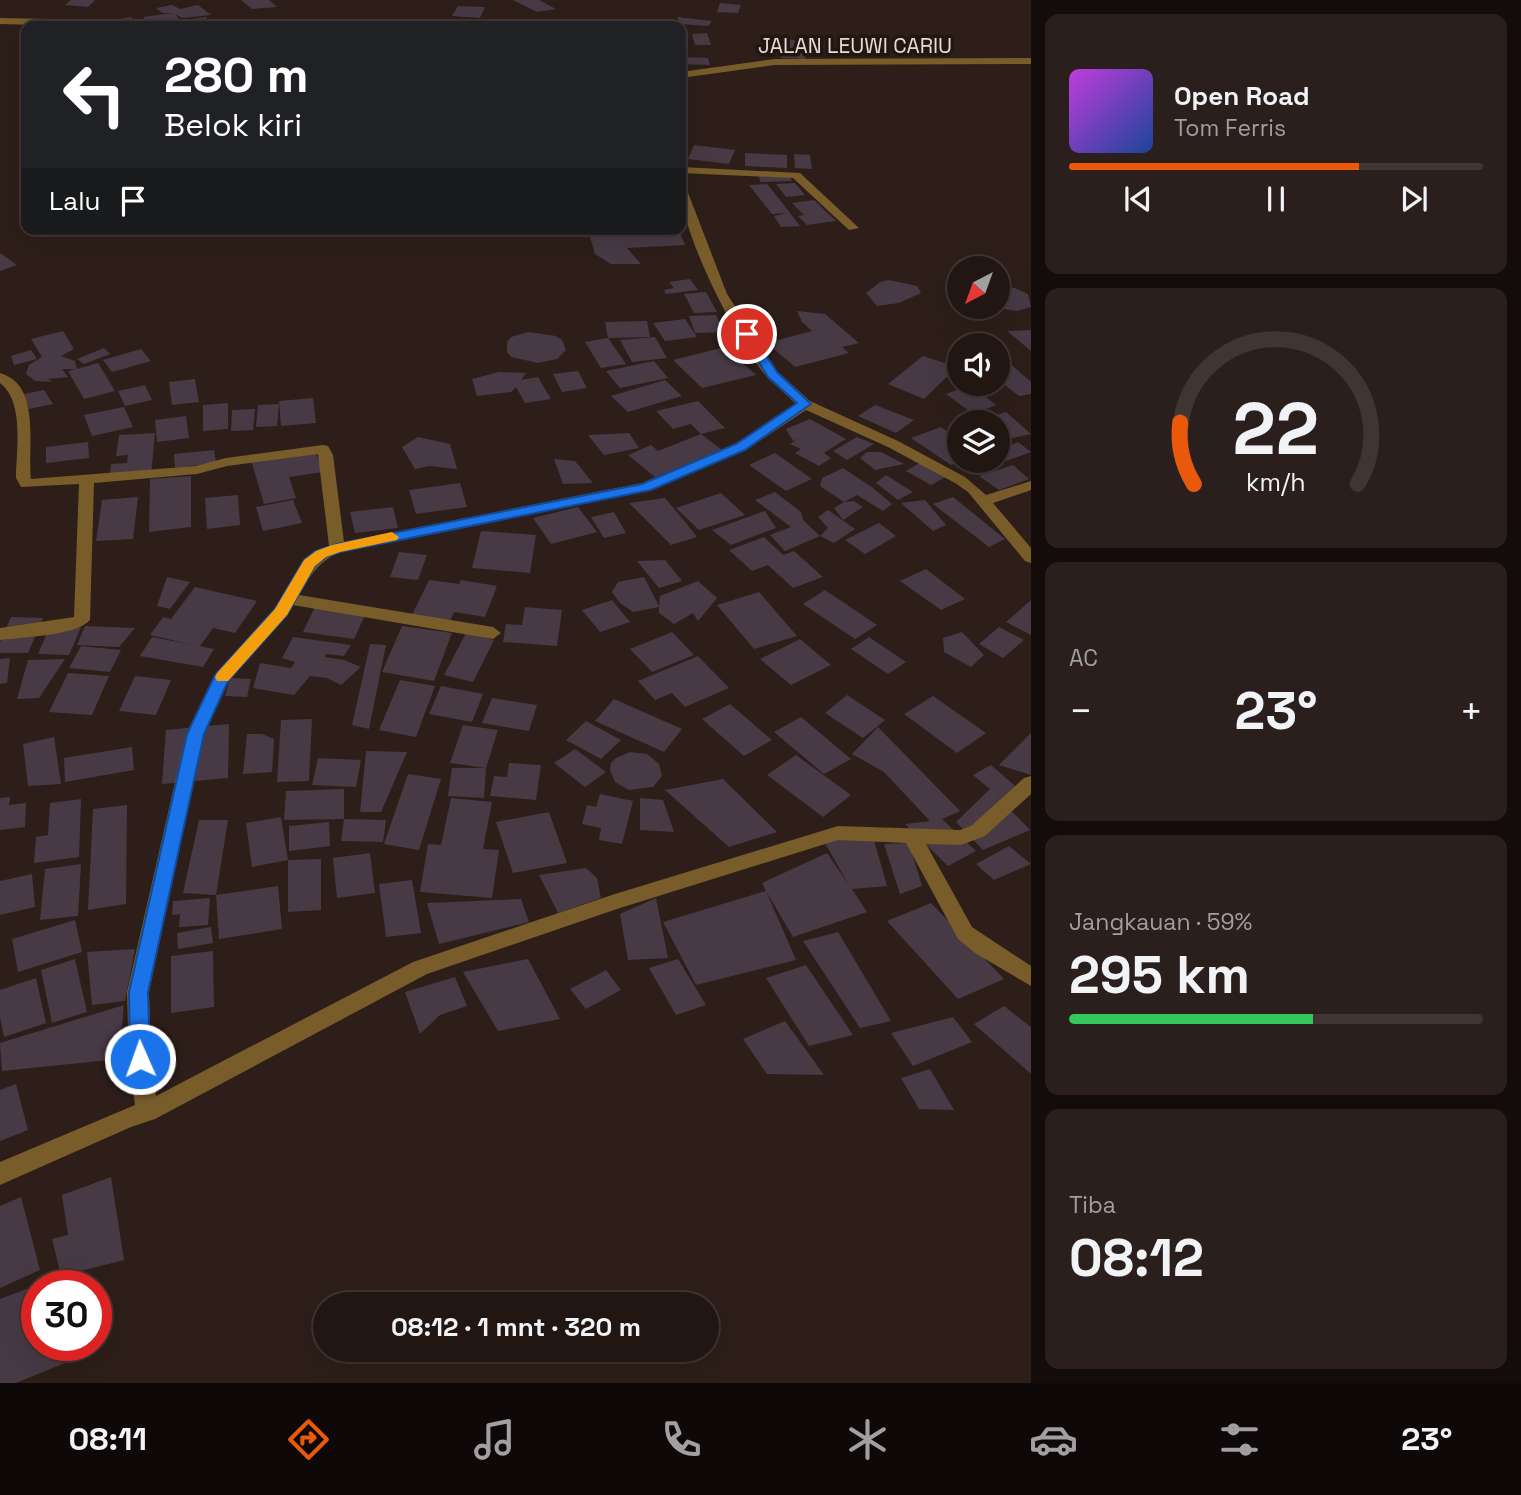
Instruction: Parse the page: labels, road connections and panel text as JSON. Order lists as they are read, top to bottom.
{
  "streets": {
    "street": ["JALAN LEUWI CARIU"]
  },
  "north": "bottom left",
  "page": {
    "turn": ["280 m", "Belok kiri"],
    "song": ["Open Road", "Tom Ferris"],
    "then": "Lalu",
    "tile": [
      "AC",
      ["Jangkauan · 59%", "295 km"],
      ["Tiba", "08:12"]
    ],
    "heat": ["−", "23°", "+"],
    "limit": "30",
    "trip": "08:12 · 1 mnt · 320 m",
    "tabs": ["08:11", "23°"],
    "gauge": ["22", "km/h"]
  }
}
